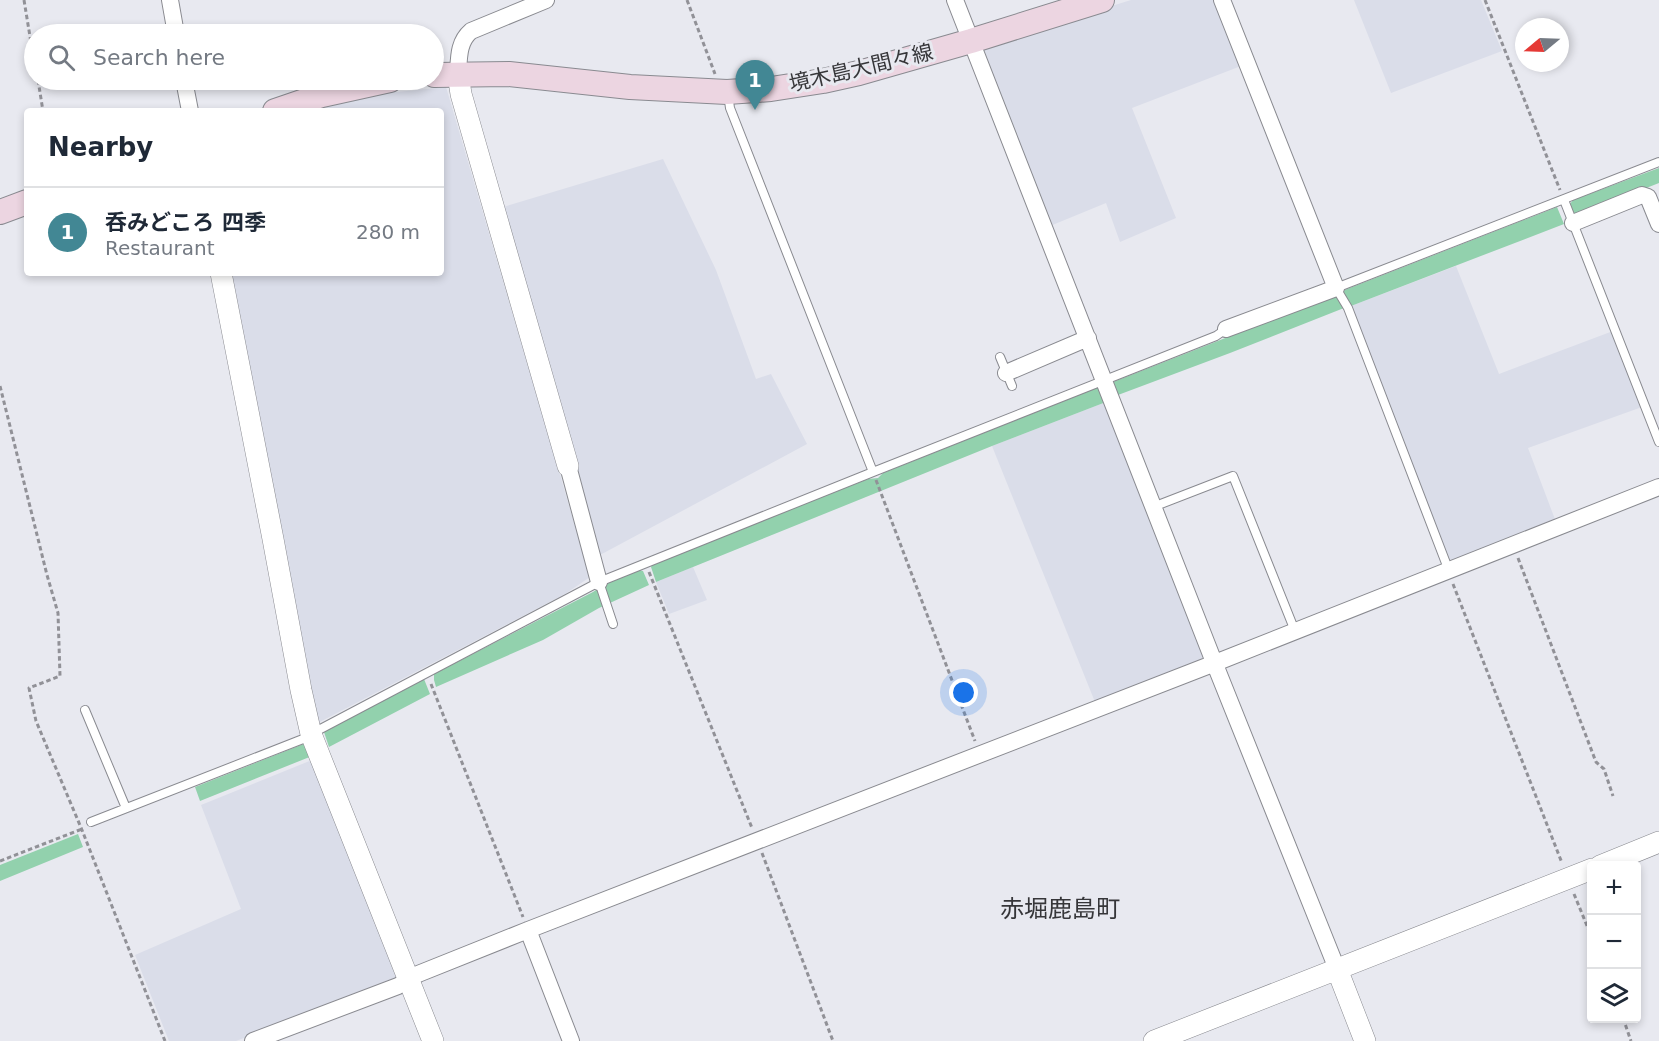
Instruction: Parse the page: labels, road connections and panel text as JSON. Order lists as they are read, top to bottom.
{
  "streets": {
    "main road": ["境木島大間々線"]
  },
  "districts": ["赤堀鹿島町"],
  "north": "left",
  "page": {
    "search": "Search here",
    "pins": "1",
    "heading": "Nearby",
    "list": [
      {
        "mark": "1",
        "name": "呑みどころ 四季",
        "note": "Restaurant",
        "value": "280 m"
      }
    ],
    "map_buttons": ["+", "−"]
  }
}
